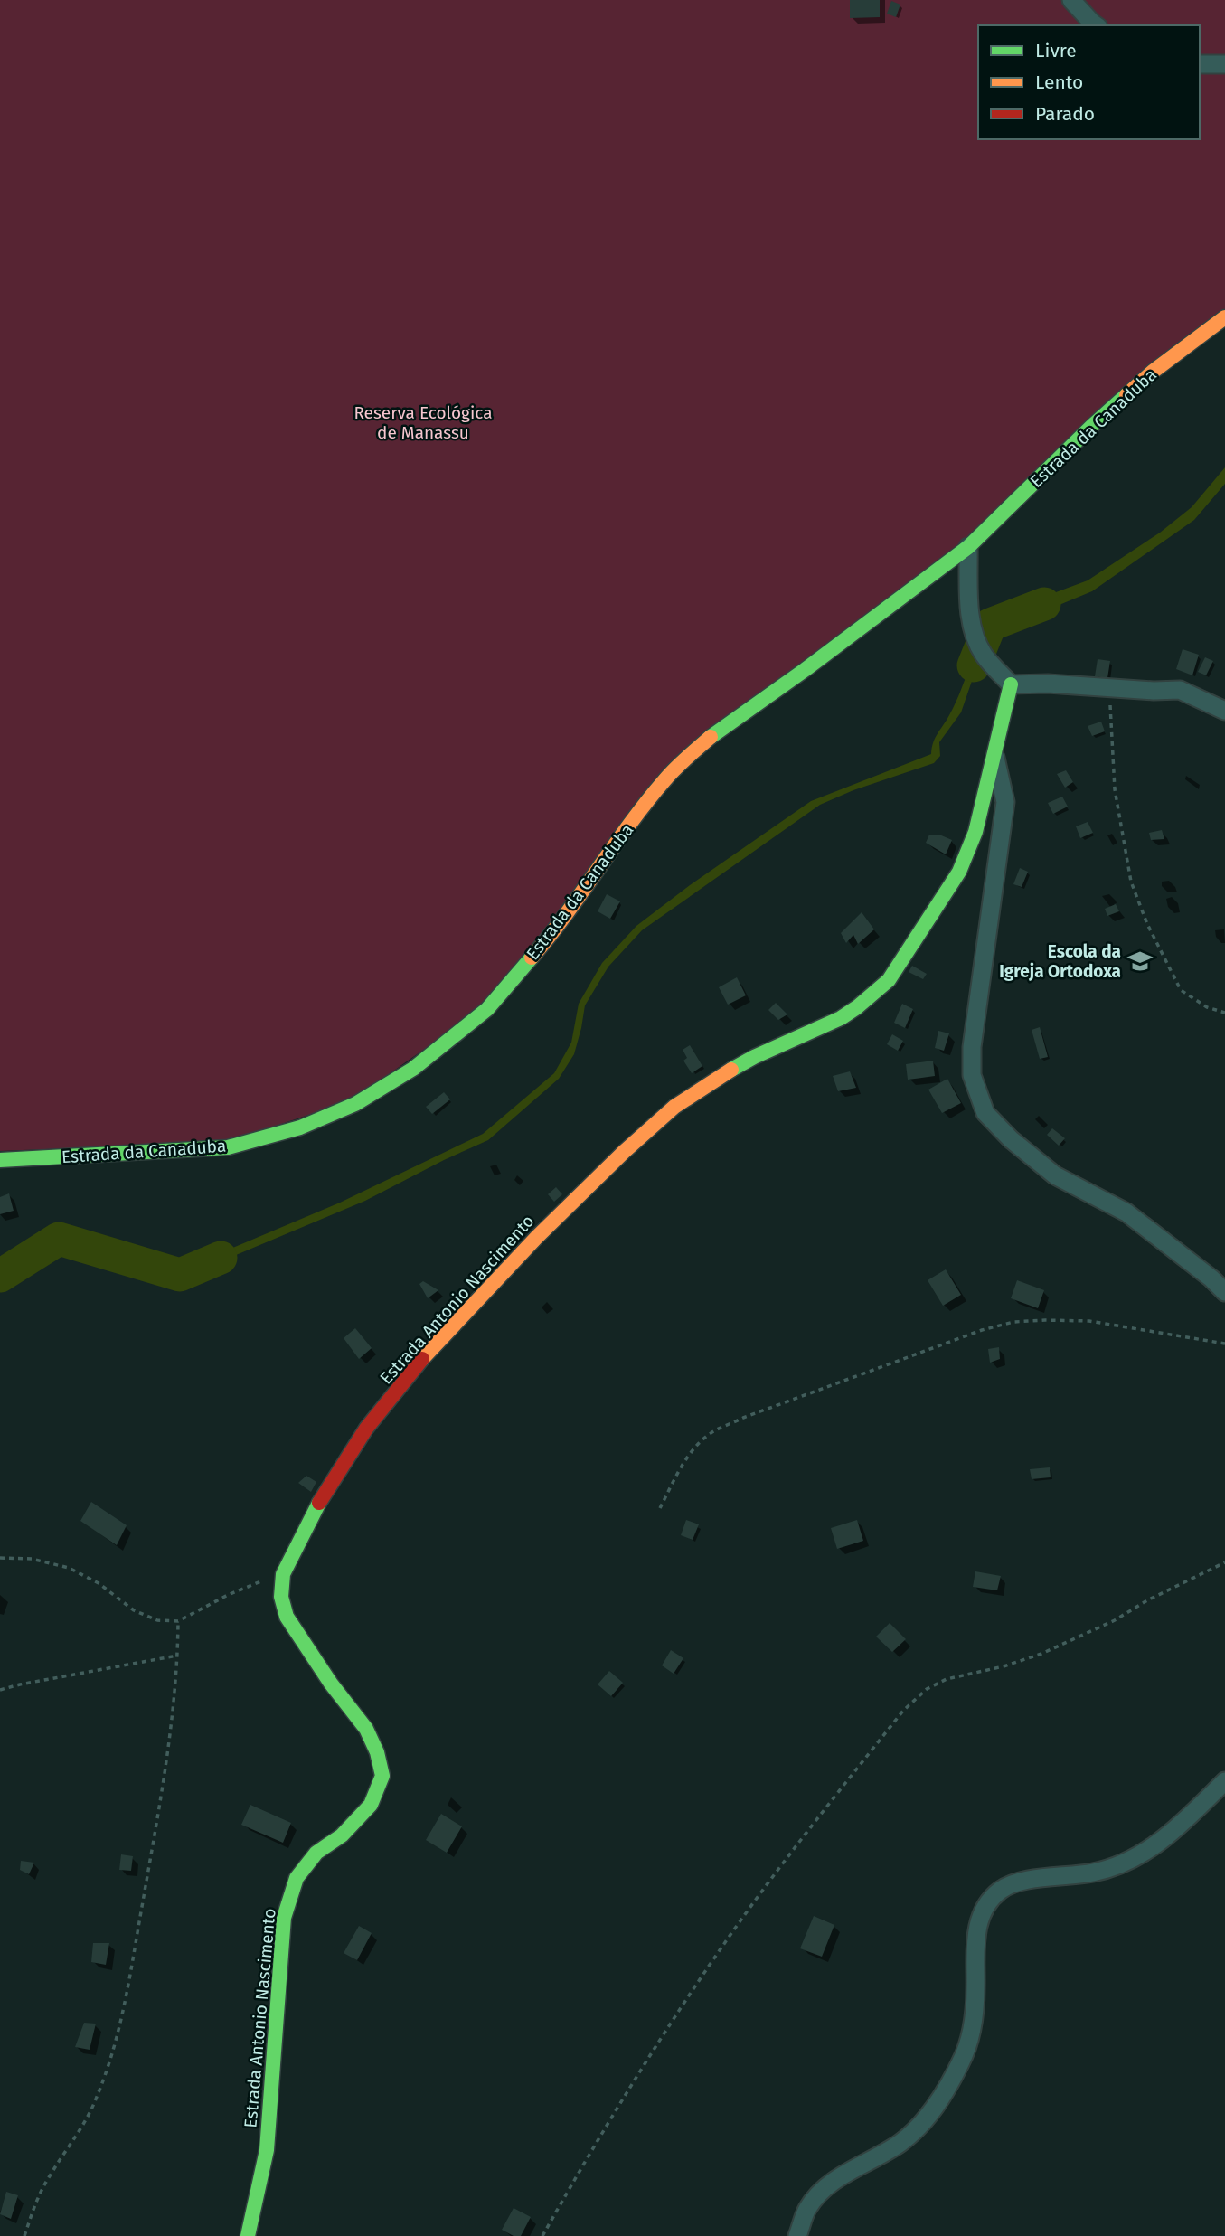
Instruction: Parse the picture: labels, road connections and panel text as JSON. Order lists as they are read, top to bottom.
{
  "streets": {
    "street": ["Estrada da Canaduba", "Estrada Antonio Nascimento"]
  },
  "parks": ["Reserva Ecológica de Manassu"],
  "places": {
    "school or university": ["Escola da Igreja Ortodoxa"]
  },
  "legend": ["Livre", "Lento", "Parado"]
}
